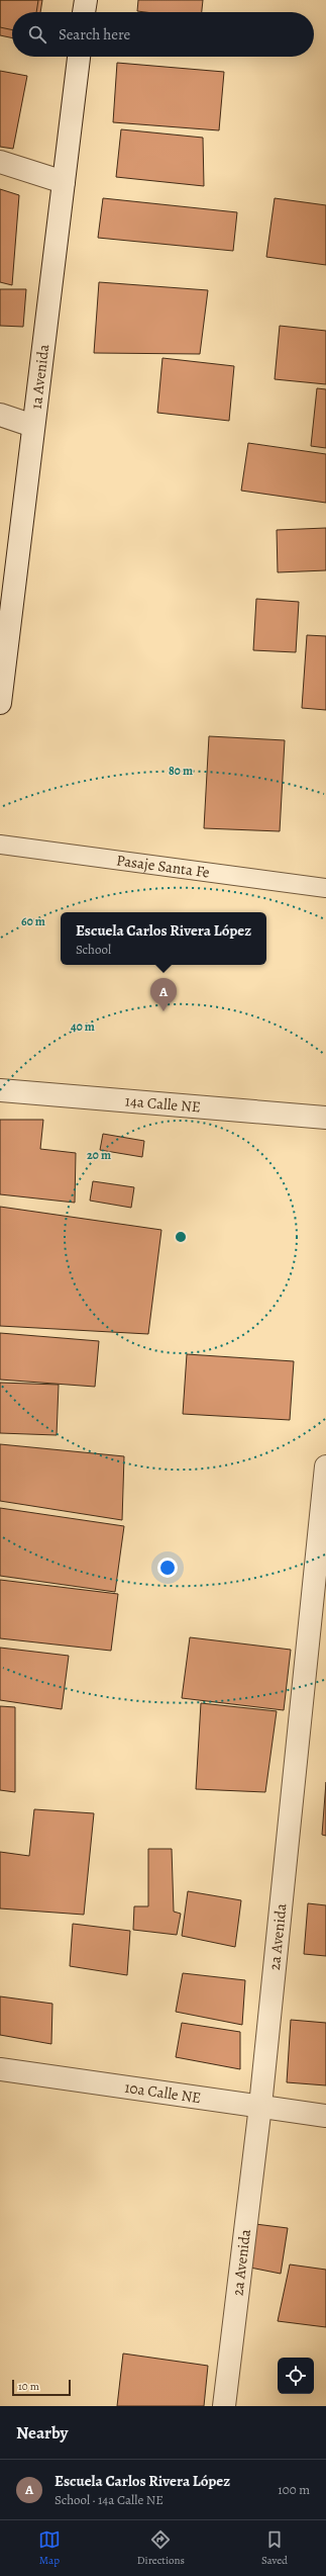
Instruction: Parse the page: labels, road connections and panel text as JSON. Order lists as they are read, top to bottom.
{
  "streets": {
    "street": [
      "1a Avenida",
      "14a Calle NE",
      "2a Avenida",
      "10a Calle NE"
    ],
    "lane": ["Pasaje Santa Fe"]
  },
  "crossings": [
    ["2a Avenida", "10a Calle NE"]
  ],
  "scale_bar": "10 m",
  "page": {
    "search": "Search here",
    "popup": ["Escuela Carlos Rivera López", "School"],
    "pins": "A",
    "scale": "10 m",
    "heading": "Nearby",
    "list": [
      {
        "mark": "A",
        "name": "Escuela Carlos Rivera López",
        "note": "School · 14a Calle NE",
        "value": "100 m"
      }
    ],
    "nav": ["Map", "Directions", "Saved"]
  },
  "rings": [
    "80 m",
    "60 m",
    "40 m",
    "20 m"
  ]
}
